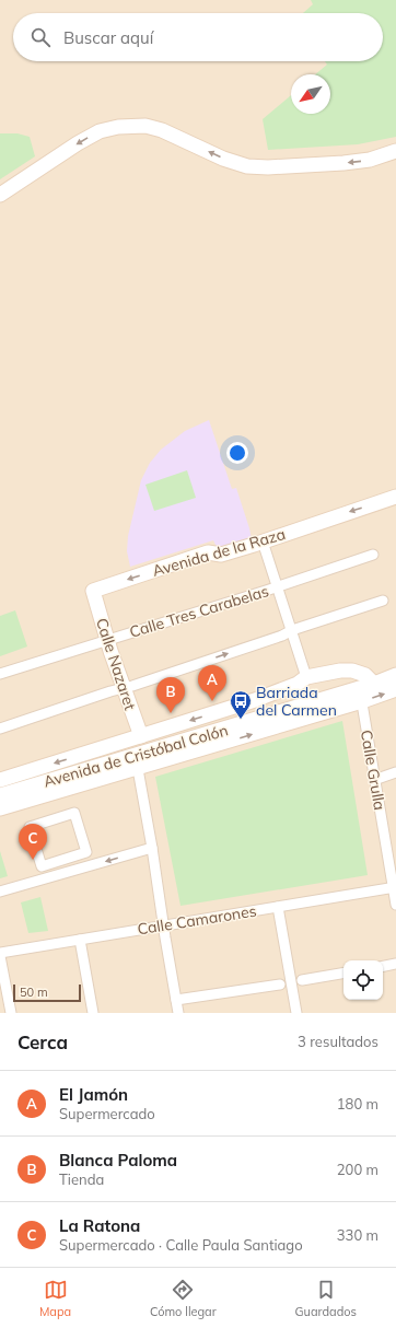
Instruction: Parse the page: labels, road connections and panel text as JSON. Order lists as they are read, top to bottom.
{
  "streets": {
    "street": [
      "Avenida de la Raza",
      "Calle Tres Carabelas",
      "Calle Nazaret",
      "Avenida de Cristóbal Colón",
      "Calle Grulla",
      "Calle Camarones"
    ]
  },
  "crossings": [
    ["Avenida de la Raza", "Calle Nazaret"],
    ["Calle Tres Carabelas", "Calle Nazaret"],
    ["Avenida de Cristóbal Colón", "Calle Grulla"],
    ["Calle Grulla", "Calle Camarones"]
  ],
  "places": {
    "bus stop": ["Barriada del Carmen"]
  },
  "scale_bar": "50 m",
  "north": "bottom left",
  "page": {
    "search": "Buscar aquí",
    "pins": ["A", "B", "C"],
    "scale": "50 m",
    "heading": ["Cerca", "3 resultados"],
    "list": [
      {
        "mark": "A",
        "name": "El Jamón",
        "note": "Supermercado",
        "value": "180 m"
      },
      {
        "mark": "B",
        "name": "Blanca Paloma",
        "note": "Tienda",
        "value": "200 m"
      },
      {
        "mark": "C",
        "name": "La Ratona",
        "note": "Supermercado · Calle Paula Santiago",
        "value": "330 m"
      }
    ],
    "nav": ["Mapa", "Cómo llegar", "Guardados"]
  }
}
